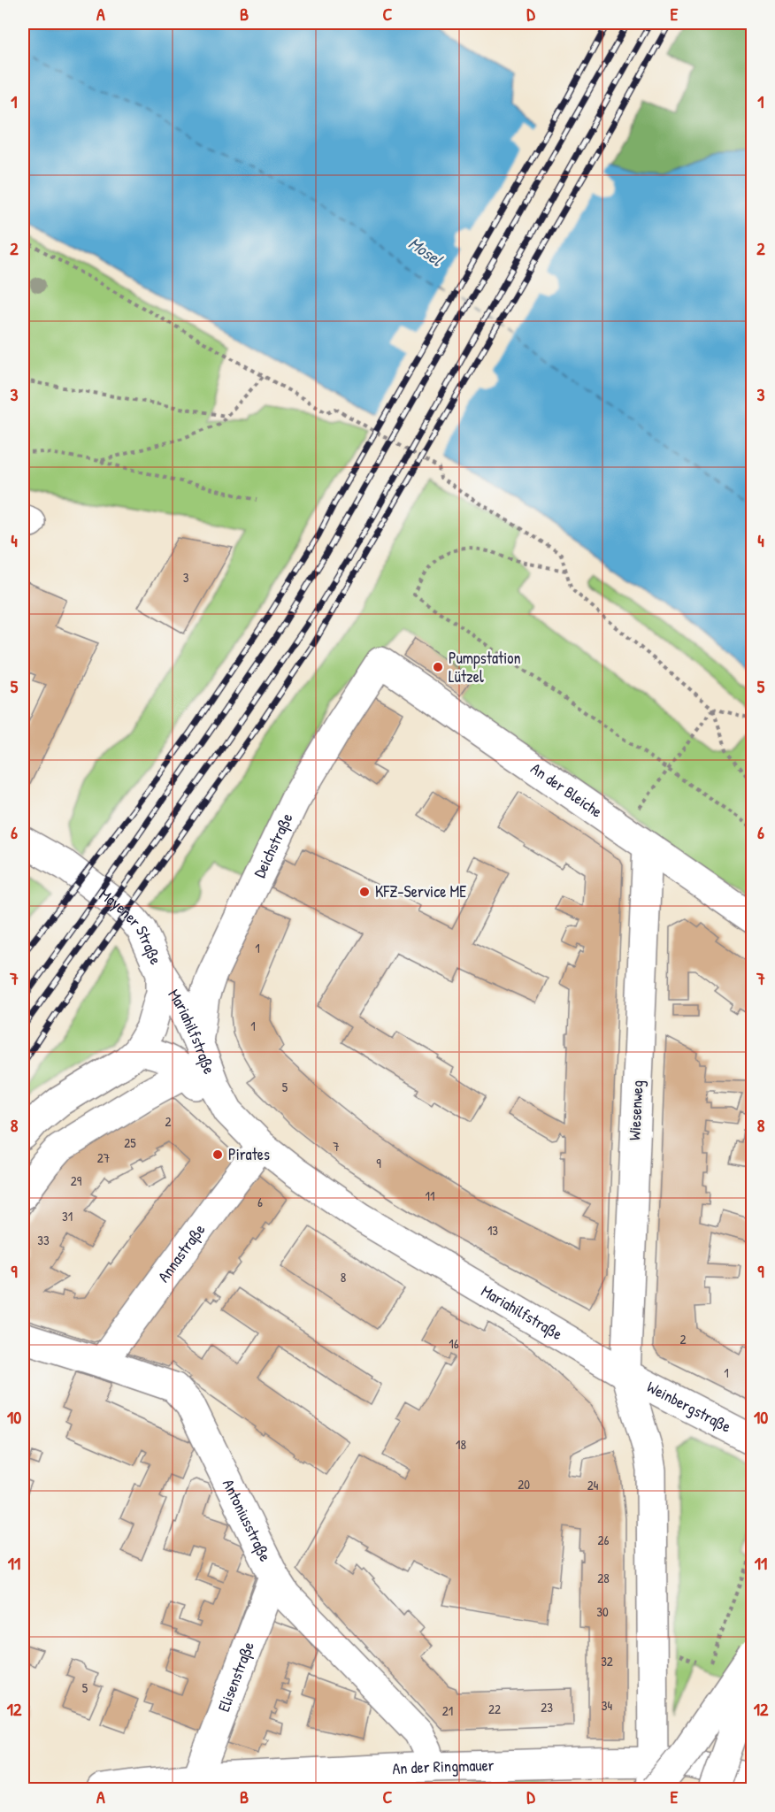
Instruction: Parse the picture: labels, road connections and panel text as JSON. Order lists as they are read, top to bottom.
{
  "streets": {
    "main road": [
      "An der Bleiche",
      "Deichstraße",
      "Mayener Straße",
      "Mariahilfstraße",
      "Wiesenweg",
      "Annastraße",
      "Weinbergstraße",
      "Antoniusstraße",
      "Elisenstraße",
      "An der Ringmauer"
    ]
  },
  "crossings": [
    ["An der Bleiche", "Deichstraße"],
    ["An der Bleiche", "Wiesenweg"],
    ["Deichstraße", "Mariahilfstraße"],
    ["Mayener Straße", "Mariahilfstraße"],
    ["Mariahilfstraße", "Wiesenweg"],
    ["Mariahilfstraße", "Annastraße"],
    ["Mariahilfstraße", "Weinbergstraße"],
    ["Wiesenweg", "Weinbergstraße"],
    ["Annastraße", "Antoniusstraße"],
    ["Antoniusstraße", "Elisenstraße"],
    ["Antoniusstraße", "An der Ringmauer"],
    ["Elisenstraße", "An der Ringmauer"]
  ],
  "water": ["Mosel"],
  "places": ["Pumpstation Lützel", "KFZ-Service ME", "Pirates"],
  "house_numbers": [
    "3",
    "1",
    "1",
    "5",
    "2",
    "25",
    "7",
    "27",
    "9",
    "29",
    "11",
    "6",
    "31",
    "13",
    "33",
    "8",
    "2",
    "16",
    "1",
    "18",
    "20",
    "24",
    "26",
    "28",
    "30",
    "32",
    "5",
    "34",
    "23",
    "22",
    "21"
  ],
  "grid": {
    "columns": [
      "A",
      "B",
      "C",
      "D",
      "E"
    ],
    "rows": [
      "1",
      "2",
      "3",
      "4",
      "5",
      "6",
      "7",
      "8",
      "9",
      "10",
      "11",
      "12"
    ]
  }
}
